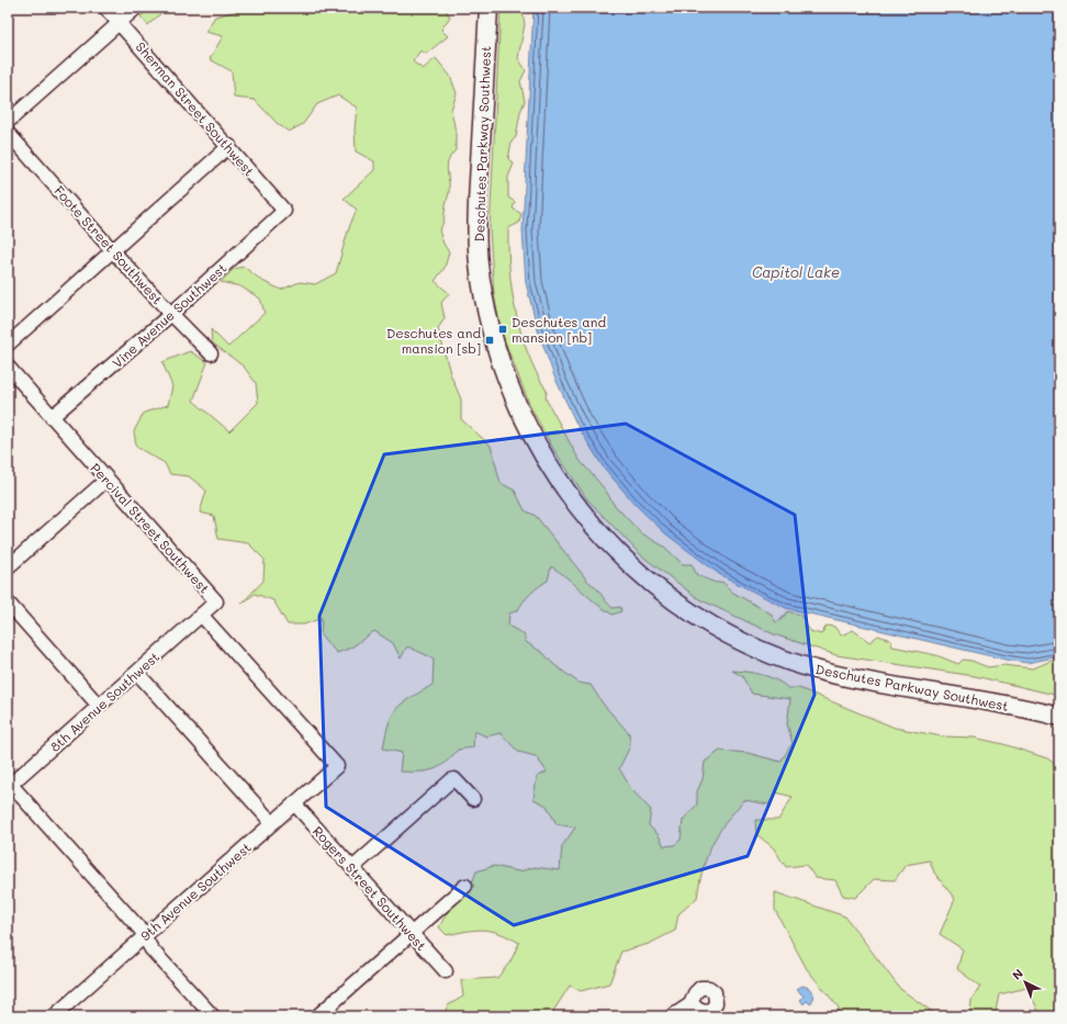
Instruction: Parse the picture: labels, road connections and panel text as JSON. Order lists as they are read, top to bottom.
{
  "streets": {
    "street": [
      "Sherman Street Southwest",
      "Deschutes Parkway Southwest",
      "Foote Street Southwest",
      "Vine Avenue Southwest",
      "Percival Street Southwest",
      "8th Avenue Southwest",
      "Rogers Street Southwest",
      "9th Avenue Southwest"
    ]
  },
  "crossings": [
    ["Sherman Street Southwest", "Vine Avenue Southwest"],
    ["Foote Street Southwest", "Vine Avenue Southwest"],
    ["Vine Avenue Southwest", "Percival Street Southwest"],
    ["Percival Street Southwest", "8th Avenue Southwest"],
    ["Percival Street Southwest", "9th Avenue Southwest"],
    ["Rogers Street Southwest", "9th Avenue Southwest"]
  ],
  "water": ["Capitol Lake"],
  "places": {
    "transit": ["Deschutes and mansion [nb]", "Deschutes and mansion [sb]"]
  },
  "north": "top left"
}
